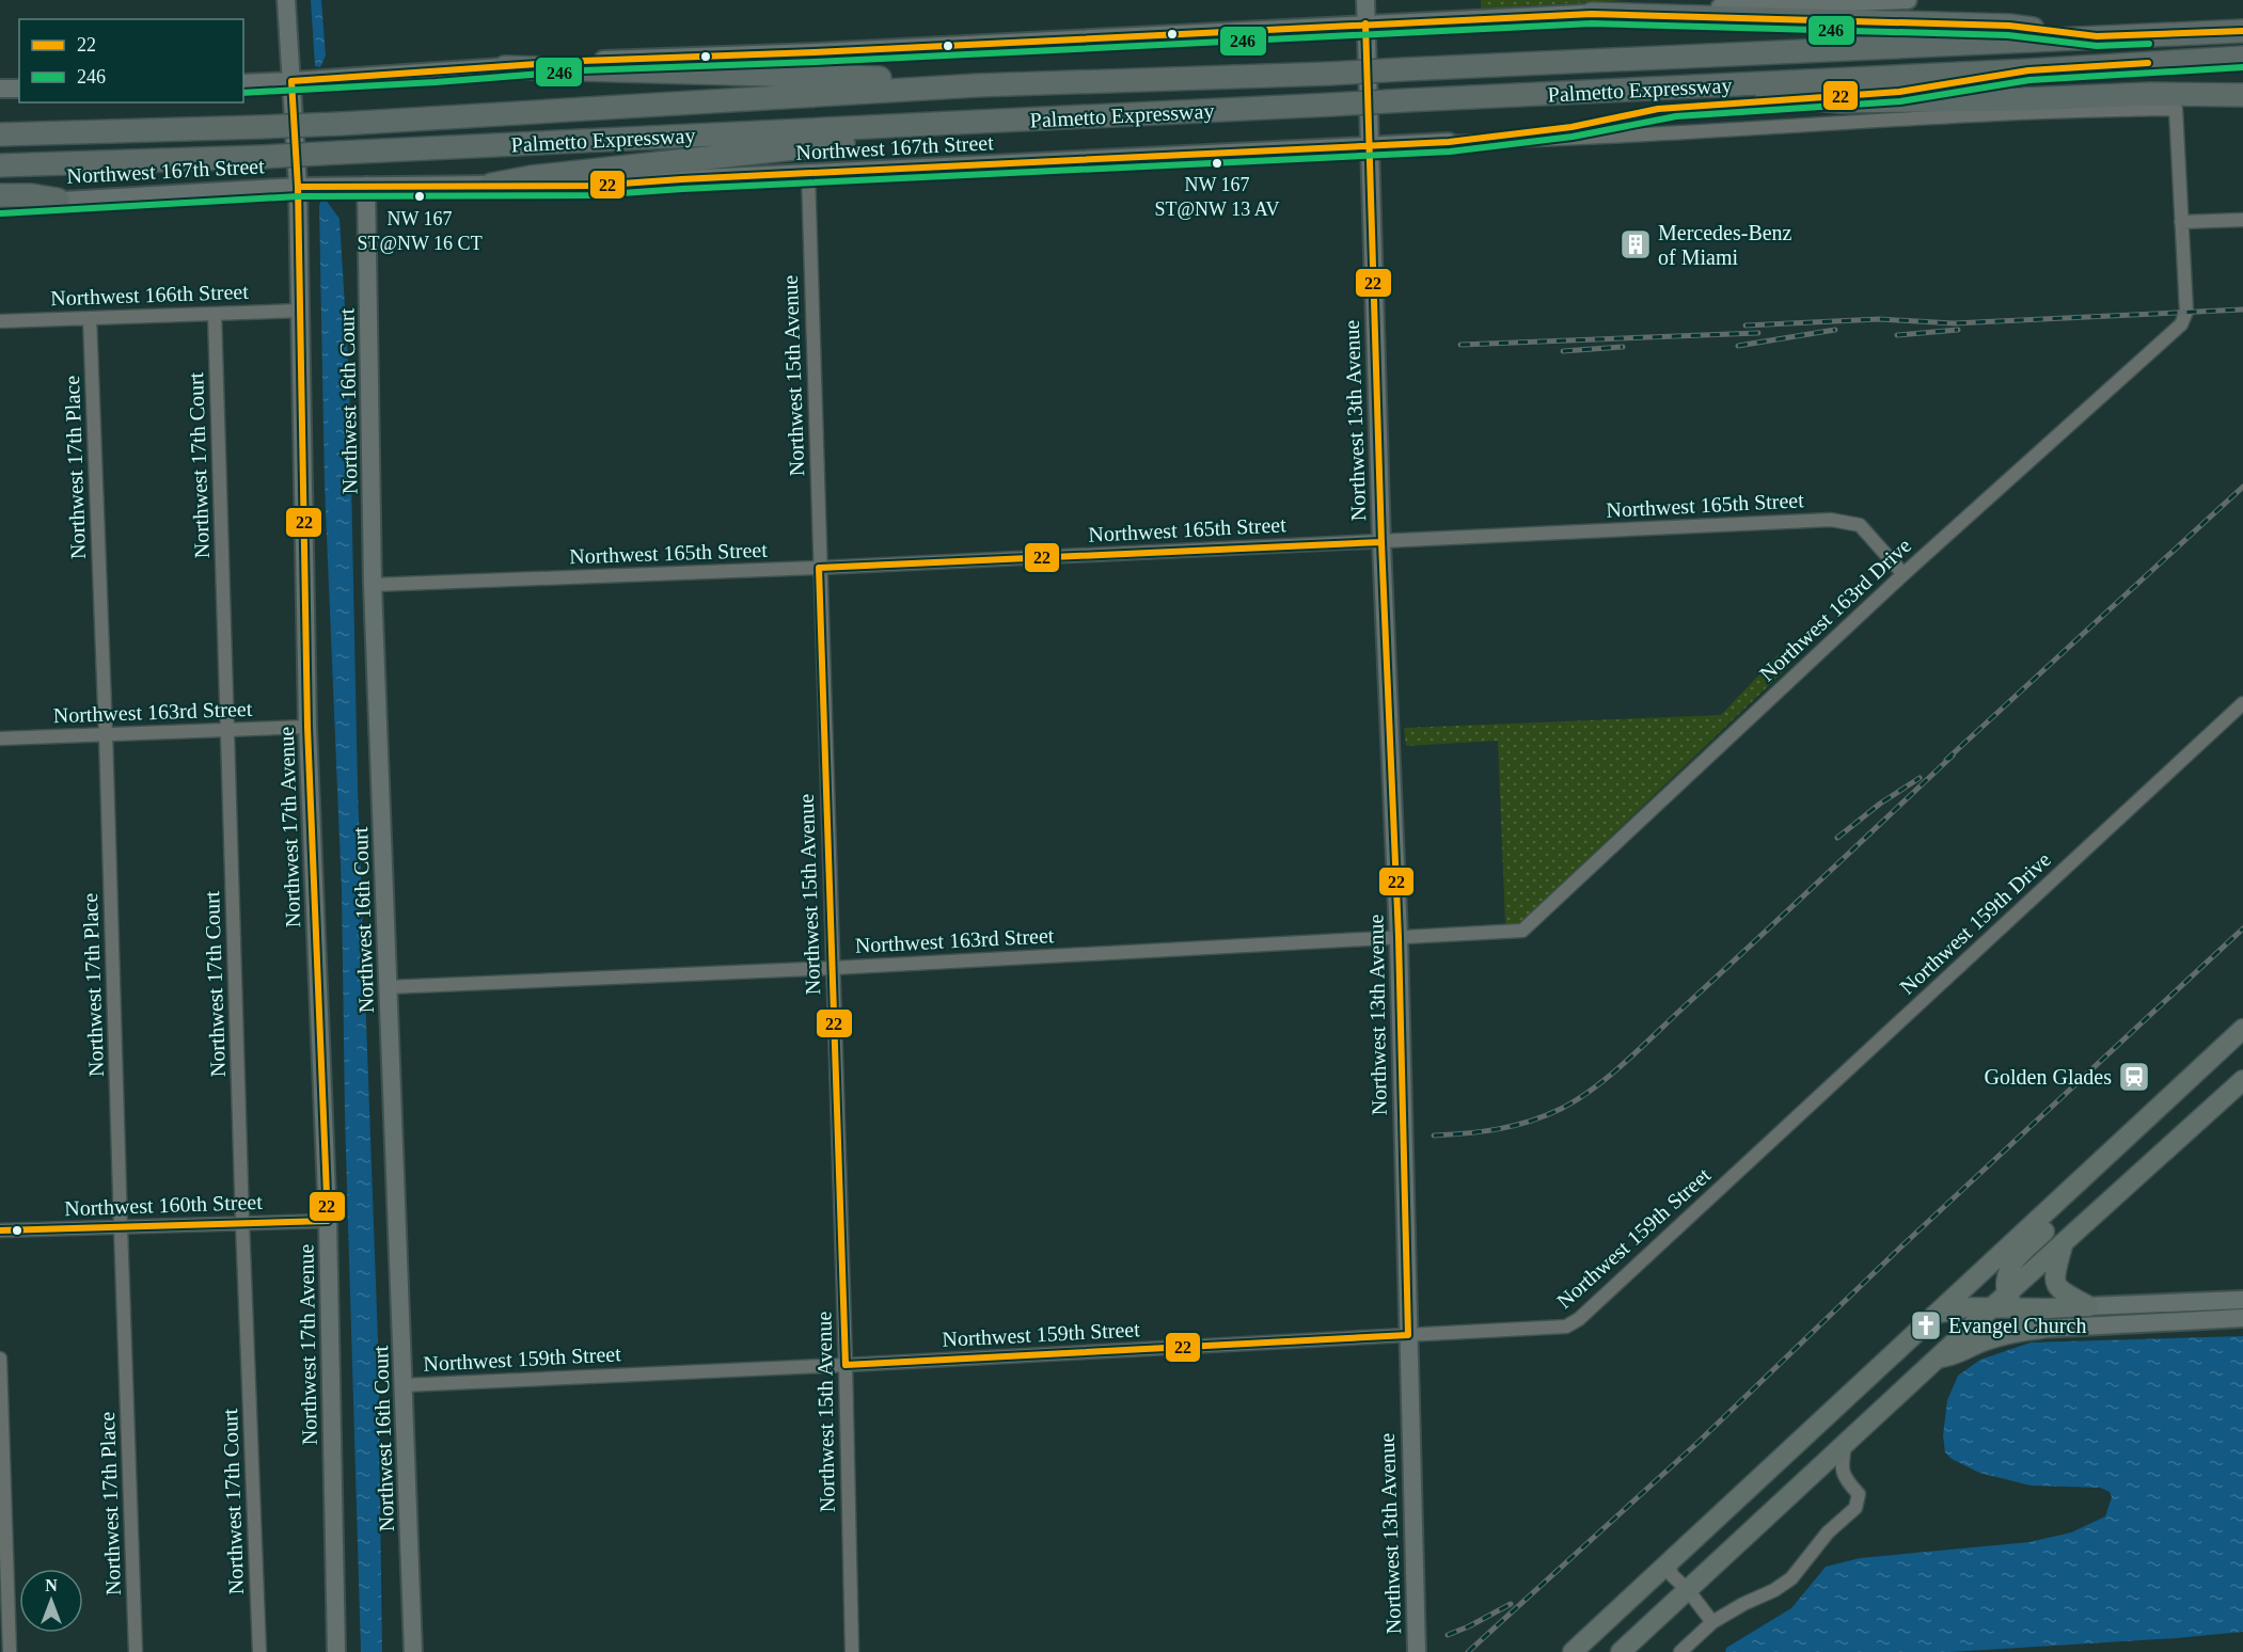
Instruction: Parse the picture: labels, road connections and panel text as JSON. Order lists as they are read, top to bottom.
{
  "streets": {
    "highway": ["Palmetto Expressway"],
    "street": [
      "Northwest 167th Street",
      "Northwest 166th Street",
      "Northwest 15th Avenue",
      "Northwest 16th Court",
      "Northwest 13th Avenue",
      "Northwest 17th Court",
      "Northwest 17th Place",
      "Northwest 165th Street",
      "Northwest 163rd Drive",
      "Northwest 163rd Street",
      "Northwest 17th Avenue",
      "Northwest 159th Drive",
      "Northwest 160th Street",
      "Northwest 159th Street"
    ]
  },
  "crossings": [
    ["Northwest 167th Street", "Northwest 15th Avenue"],
    ["Northwest 167th Street", "Northwest 16th Court"],
    ["Northwest 167th Street", "Northwest 13th Avenue"],
    ["Northwest 167th Street", "Northwest 17th Avenue"],
    ["Northwest 166th Street", "Northwest 17th Court"],
    ["Northwest 166th Street", "Northwest 17th Place"],
    ["Northwest 166th Street", "Northwest 17th Avenue"],
    ["Northwest 15th Avenue", "Northwest 165th Street"],
    ["Northwest 15th Avenue", "Northwest 163rd Street"],
    ["Northwest 15th Avenue", "Northwest 159th Street"],
    ["Northwest 16th Court", "Northwest 165th Street"],
    ["Northwest 16th Court", "Northwest 163rd Street"],
    ["Northwest 16th Court", "Northwest 159th Street"],
    ["Northwest 13th Avenue", "Northwest 165th Street"],
    ["Northwest 13th Avenue", "Northwest 163rd Street"],
    ["Northwest 13th Avenue", "Northwest 159th Street"],
    ["Northwest 17th Court", "Northwest 163rd Street"],
    ["Northwest 17th Court", "Northwest 160th Street"],
    ["Northwest 17th Place", "Northwest 163rd Street"],
    ["Northwest 17th Place", "Northwest 160th Street"],
    ["Northwest 165th Street", "Northwest 163rd Drive"],
    ["Northwest 163rd Drive", "Northwest 163rd Street"],
    ["Northwest 163rd Street", "Northwest 17th Avenue"],
    ["Northwest 17th Avenue", "Northwest 160th Street"],
    ["Northwest 159th Drive", "Northwest 159th Street"]
  ],
  "places": {
    "other": ["NW 167 ST@NW 13 AV", "NW 167 ST@NW 16 CT"],
    "building": ["Mercedes-Benz of Miami"],
    "station": ["Golden Glades"],
    "church": ["Evangel Church"]
  },
  "lines": ["transit line 22", "transit line 246"],
  "legend": ["22", "246"],
  "north": "top"
}
